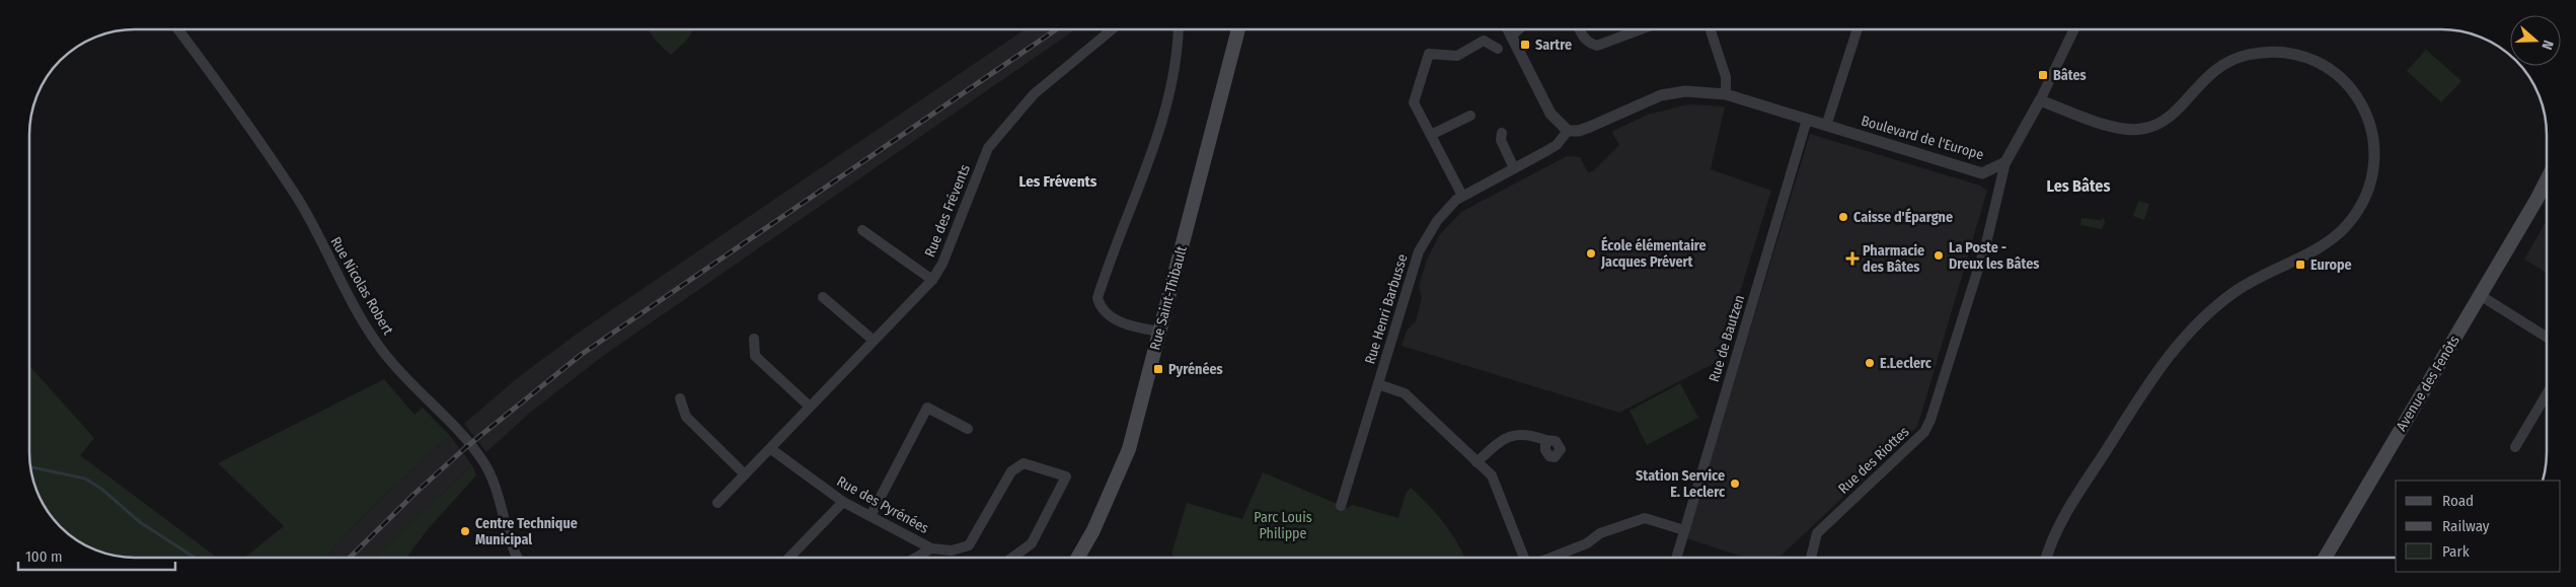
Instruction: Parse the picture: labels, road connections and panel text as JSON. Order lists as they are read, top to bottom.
{
  "streets": {
    "main road": ["Rue Saint-Thibault", "Avenue des Fenôts"],
    "street": [
      "Boulevard de l'Europe",
      "Rue des Frévents",
      "Rue Nicolas Robert",
      "Rue Henri Barbusse",
      "Rue de Bautzen",
      "Rue des Riottes",
      "Rue des Pyrénées"
    ]
  },
  "crossings": [
    ["Boulevard de l'Europe", "Rue Henri Barbusse"],
    ["Boulevard de l'Europe", "Rue de Bautzen"],
    ["Boulevard de l'Europe", "Rue des Riottes"],
    ["Rue des Frévents", "Rue des Pyrénées"]
  ],
  "districts": ["Les Frévents", "Les Bâtes"],
  "parks": ["Parc Louis Philippe"],
  "places": {
    "transit": [
      "Sartre",
      "Bâtes",
      "Europe",
      "Pyrénées"
    ],
    "other": [
      "Caisse d'Épargne",
      "École élémentaire Jacques Prévert",
      "La Poste - Dreux les Bâtes",
      "E.Leclerc",
      "Station Service E. Leclerc",
      "Centre Technique Municipal"
    ],
    "health": ["Pharmacie des Bâtes"]
  },
  "legend": ["Road", "Railway", "Park"],
  "scale_bar": "100 m",
  "north": "right"
}
